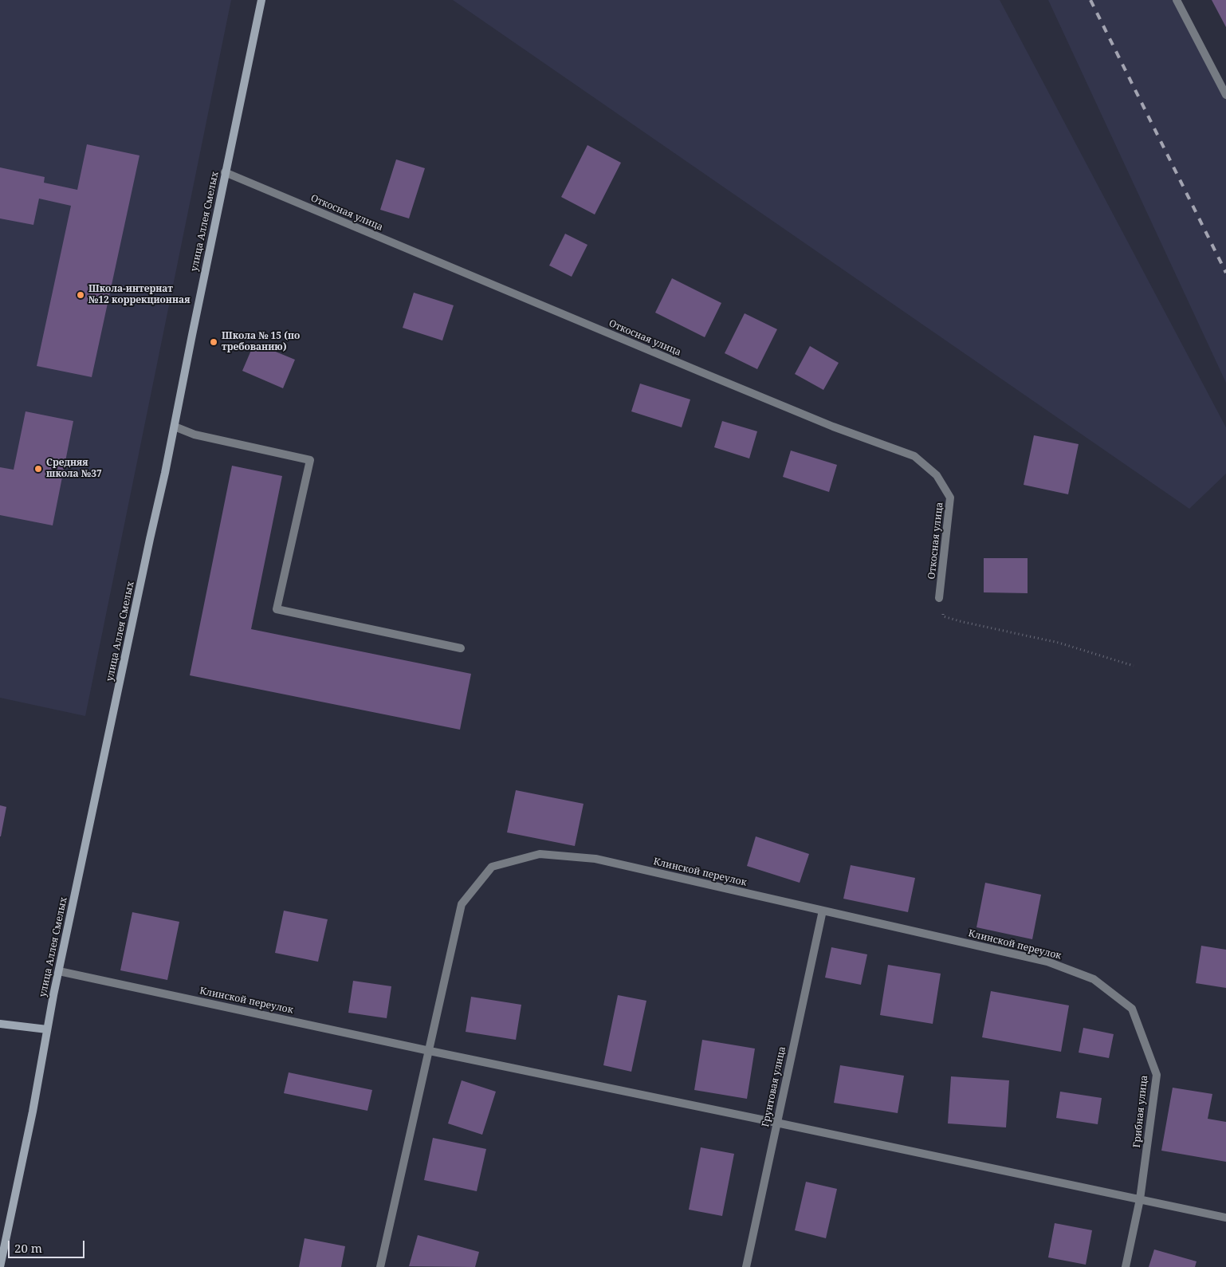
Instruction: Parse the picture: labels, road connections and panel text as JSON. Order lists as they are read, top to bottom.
{
  "streets": {
    "main road": ["улица Аллея Смелых"],
    "street": [
      "Откосная улица",
      "Клинской переулок",
      "Грунтовая улица",
      "Грибная улица"
    ]
  },
  "crossings": [
    ["Откосная улица", "улица Аллея Смелых"],
    ["улица Аллея Смелых", "Клинской переулок"],
    ["Клинской переулок", "Грунтовая улица"],
    ["Клинской переулок", "Грибная улица"]
  ],
  "places": ["Школа-интернат №12 коррекционная", "Школа № 15 (по требованию)", "Средняя школа №37"],
  "scale_bar": "20 m"
}
